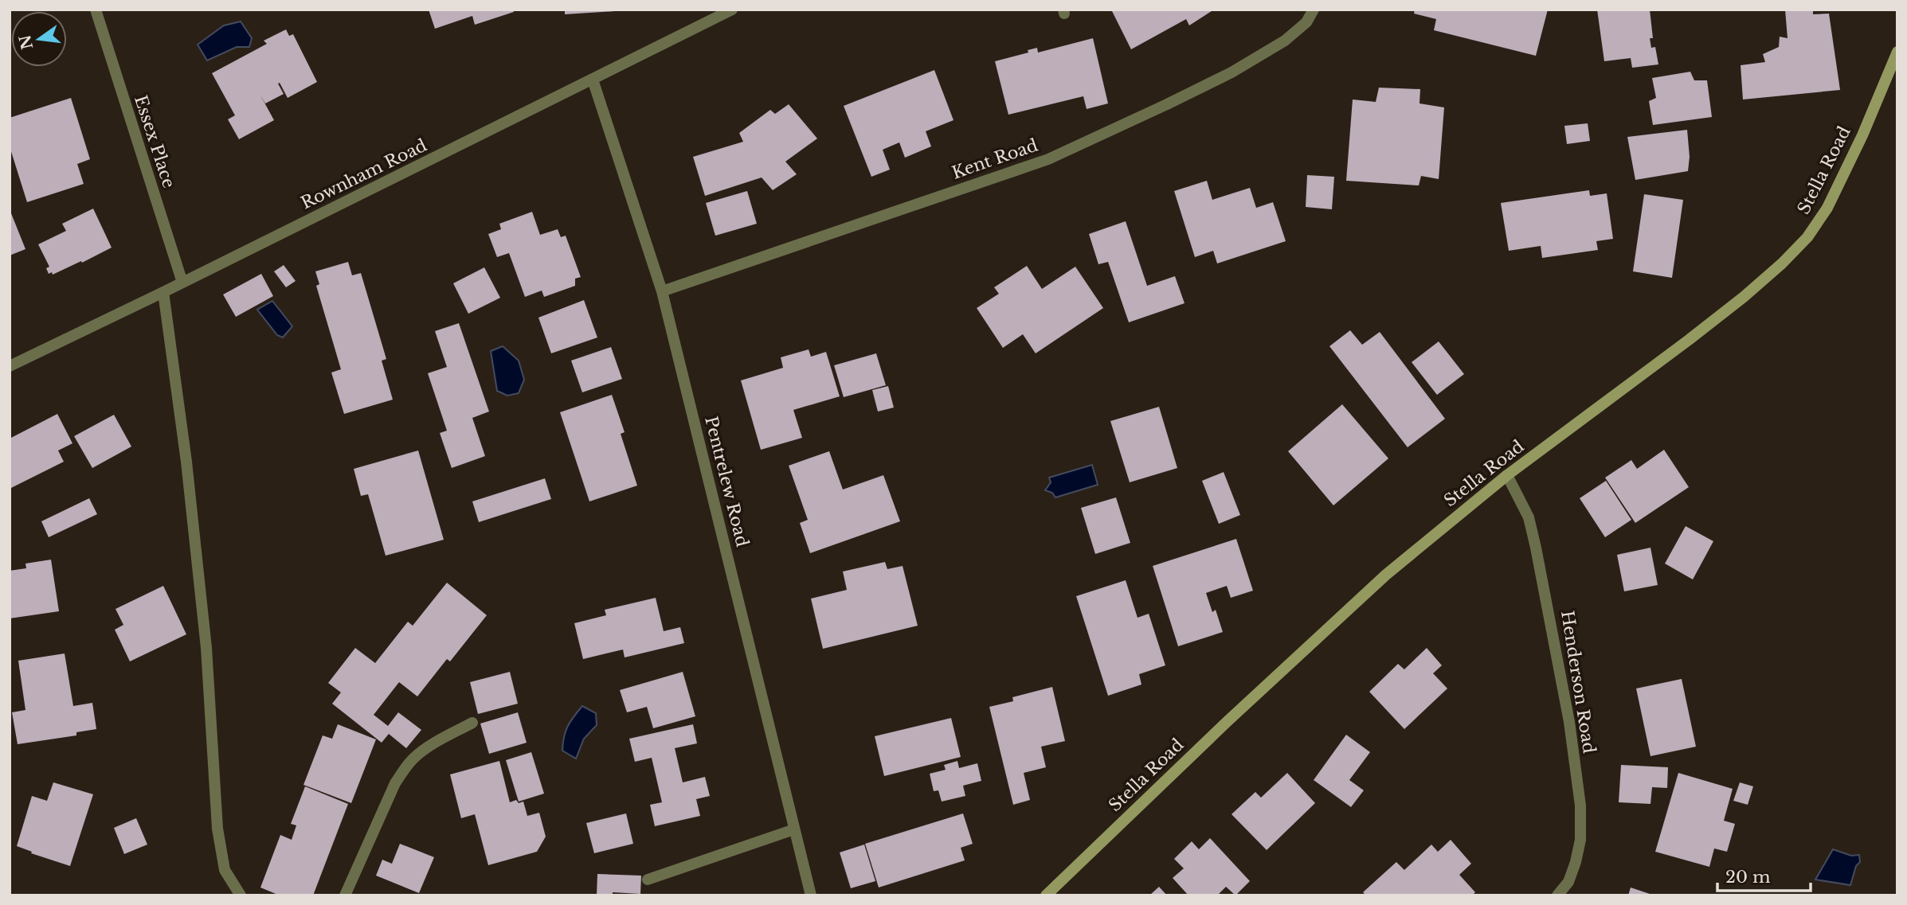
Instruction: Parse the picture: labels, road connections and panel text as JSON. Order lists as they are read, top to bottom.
{
  "streets": {
    "main road": ["Stella Road"],
    "street": [
      "Essex Place",
      "Kent Road",
      "Rownham Road",
      "Pentrelew Road",
      "Henderson Road"
    ]
  },
  "crossings": [
    ["Essex Place", "Rownham Road"],
    ["Kent Road", "Pentrelew Road"],
    ["Stella Road", "Henderson Road"],
    ["Rownham Road", "Pentrelew Road"]
  ],
  "scale_bar": "20 m",
  "north": "left"
}
